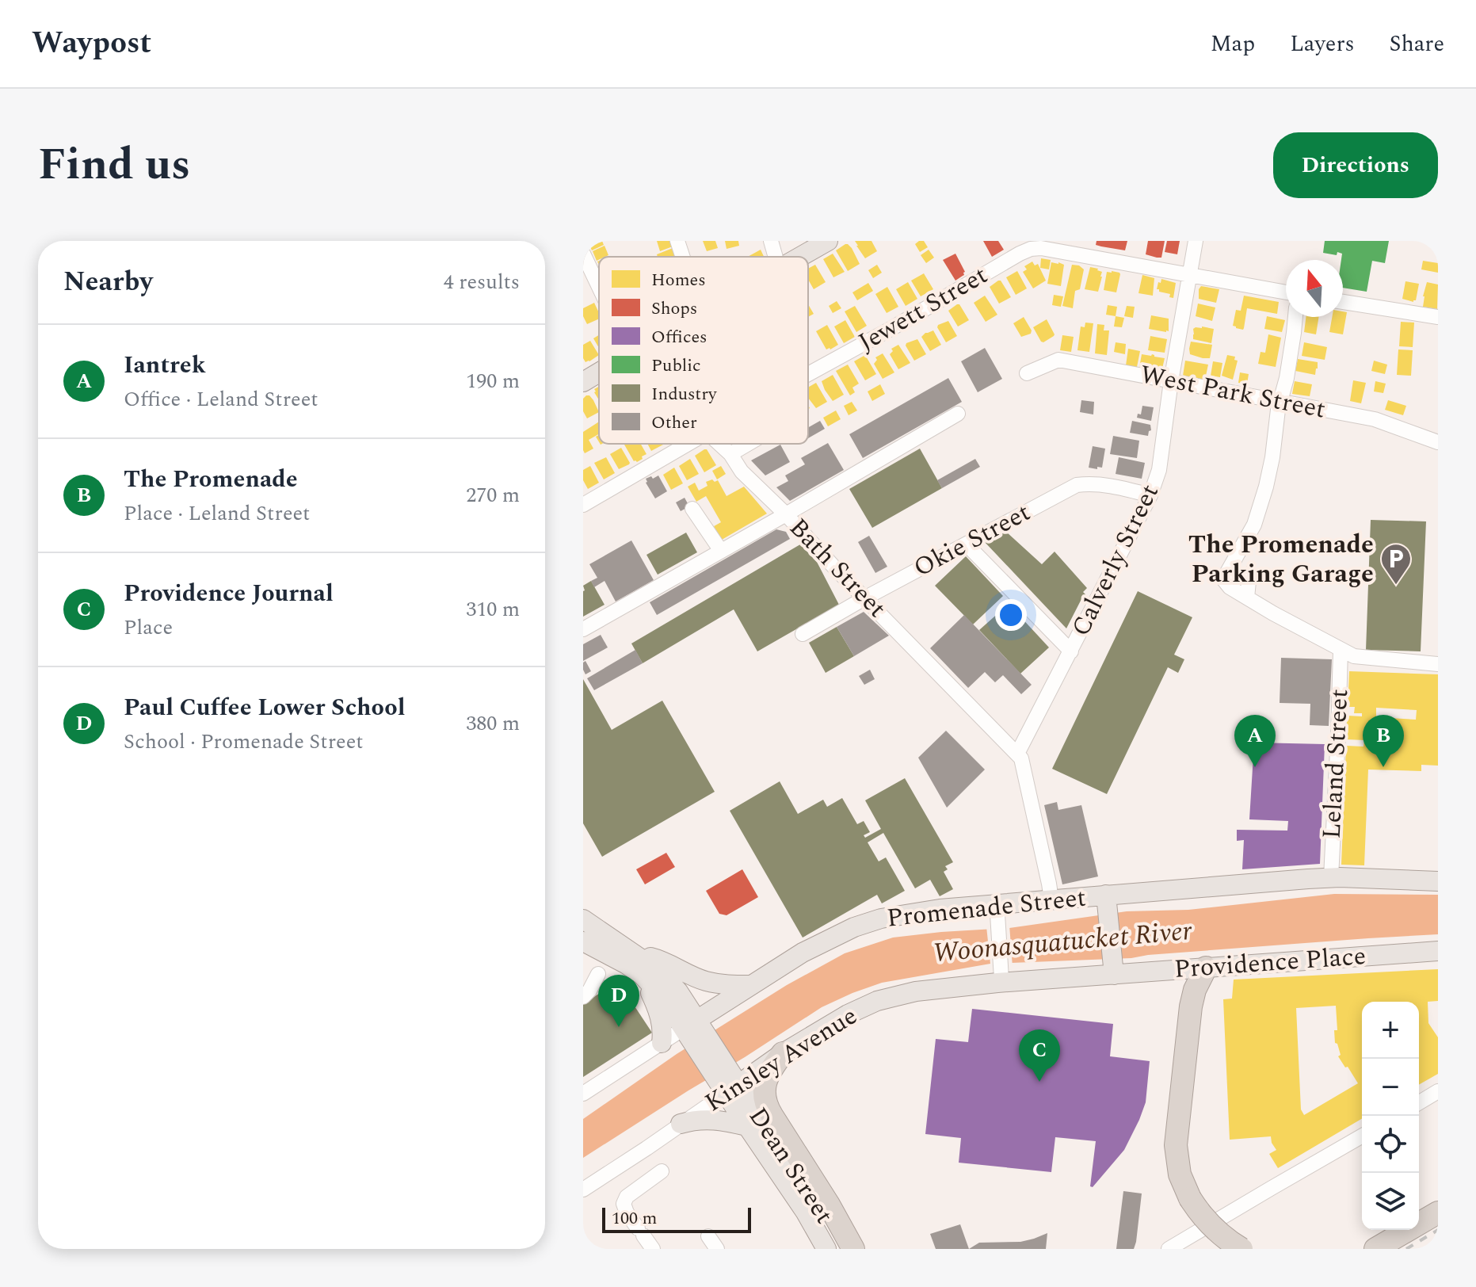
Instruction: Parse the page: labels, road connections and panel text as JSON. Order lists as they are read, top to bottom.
{
  "streets": {
    "main road": [
      "Promenade Street",
      "Providence Place",
      "Kinsley Avenue",
      "Dean Street"
    ],
    "street": [
      "Jewett Street",
      "West Park Street",
      "Okie Street",
      "Calverly Street",
      "Bath Street",
      "Leland Street"
    ]
  },
  "crossings": [
    ["Jewett Street", "Calverly Street"],
    ["West Park Street", "Calverly Street"],
    ["Okie Street", "Calverly Street"],
    ["Okie Street", "Bath Street"],
    ["Calverly Street", "Bath Street"],
    ["Bath Street", "Promenade Street"],
    ["Leland Street", "Promenade Street"],
    ["Promenade Street", "Dean Street"],
    ["Providence Place", "Kinsley Avenue"],
    ["Kinsley Avenue", "Dean Street"]
  ],
  "water": ["Woonasquatucket River"],
  "places": {
    "parking": ["The Promenade Parking Garage"]
  },
  "legend": [
    "Homes",
    "Shops",
    "Offices",
    "Public",
    "Industry",
    "Other"
  ],
  "scale_bar": "100 m",
  "north": "top",
  "page": {
    "header": "Waypost",
    "nav": ["Map", "Layers", "Share"],
    "title": "Find us",
    "buttons": "Directions",
    "heading": ["Nearby", "4 results"],
    "list": [
      {
        "mark": "A",
        "name": "Iantrek",
        "note": "Office · Leland Street",
        "value": "190 m"
      },
      {
        "mark": "B",
        "name": "The Promenade",
        "note": "Place · Leland Street",
        "value": "270 m"
      },
      {
        "mark": "C",
        "name": "Providence Journal",
        "note": "Place",
        "value": "310 m"
      },
      {
        "mark": "D",
        "name": "Paul Cuffee Lower School",
        "note": "School · Promenade Street",
        "value": "380 m"
      }
    ],
    "pins": [
      "A",
      "B",
      "D",
      "C"
    ],
    "map_buttons": ["+", "−"],
    "scale": "100 m"
  }
}
